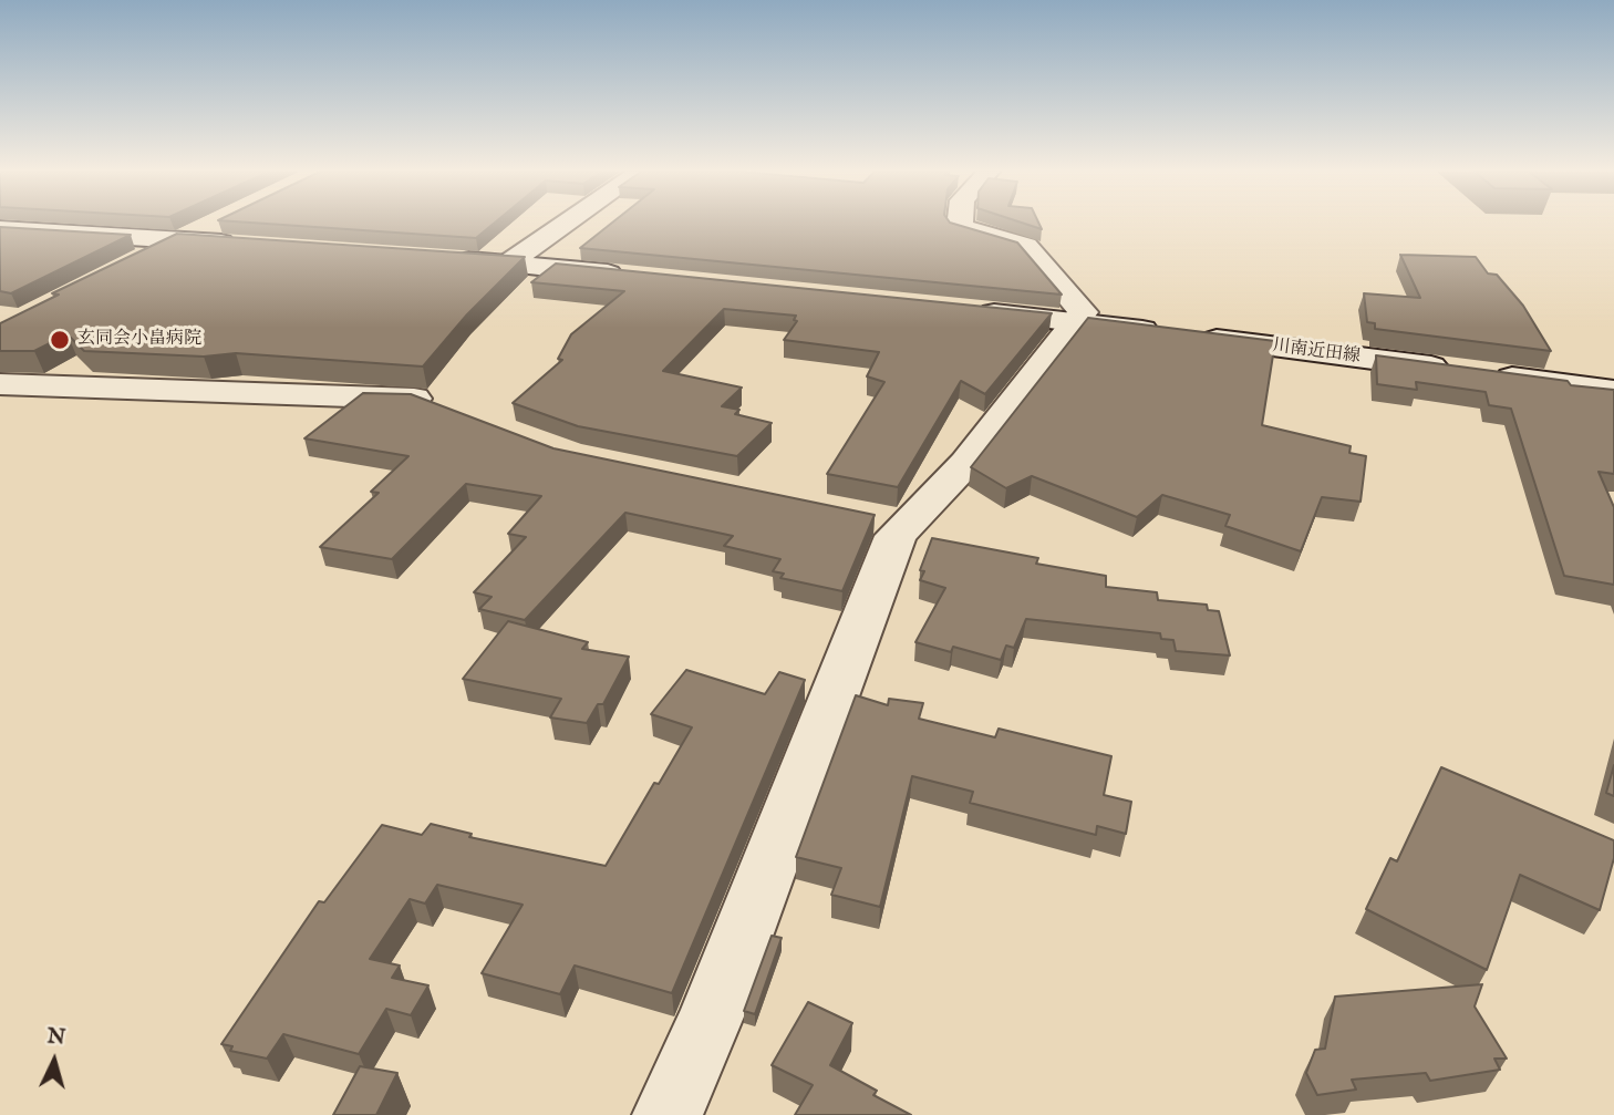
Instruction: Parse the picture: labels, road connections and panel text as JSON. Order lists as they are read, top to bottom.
{
  "streets": {
    "street": ["川南近田線"]
  },
  "places": ["玄同会小畠病院"],
  "north": "top"
}
